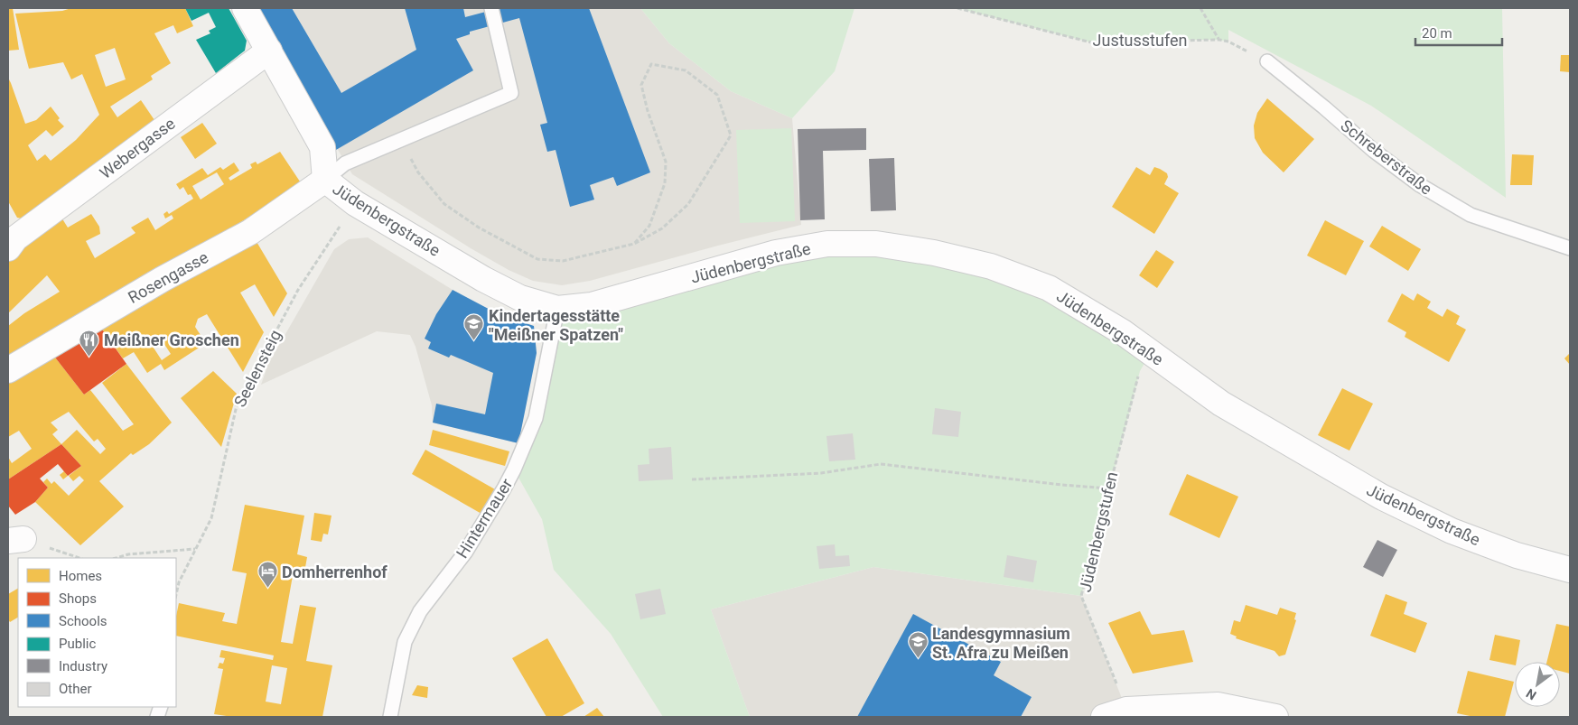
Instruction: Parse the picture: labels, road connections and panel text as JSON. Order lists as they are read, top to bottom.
{
  "streets": {
    "street": ["Webergasse", "Jüdenbergstraße", "Rosengasse"],
    "lane": ["Schreberstraße", "Hintermauer"],
    "path": ["Justusstufen", "Seelensteig", "Jüdenbergstufen"]
  },
  "crossings": [
    ["Justusstufen", "Schreberstraße"],
    ["Webergasse", "Jüdenbergstraße"],
    ["Jüdenbergstraße", "Rosengasse"],
    ["Jüdenbergstraße", "Seelensteig"],
    ["Jüdenbergstraße", "Hintermauer"],
    ["Jüdenbergstraße", "Jüdenbergstufen"]
  ],
  "places": {
    "school or university": ["Kindertagesstätte \"Meißner Spatzen\"", "Landesgymnasium St. Afra zu Meißen"],
    "restaurant": ["Meißner Groschen"],
    "hotel": ["Domherrenhof"]
  },
  "legend": [
    "Homes",
    "Shops",
    "Schools",
    "Public",
    "Industry",
    "Other"
  ],
  "scale_bar": "20 m",
  "north": "bottom left"
}
